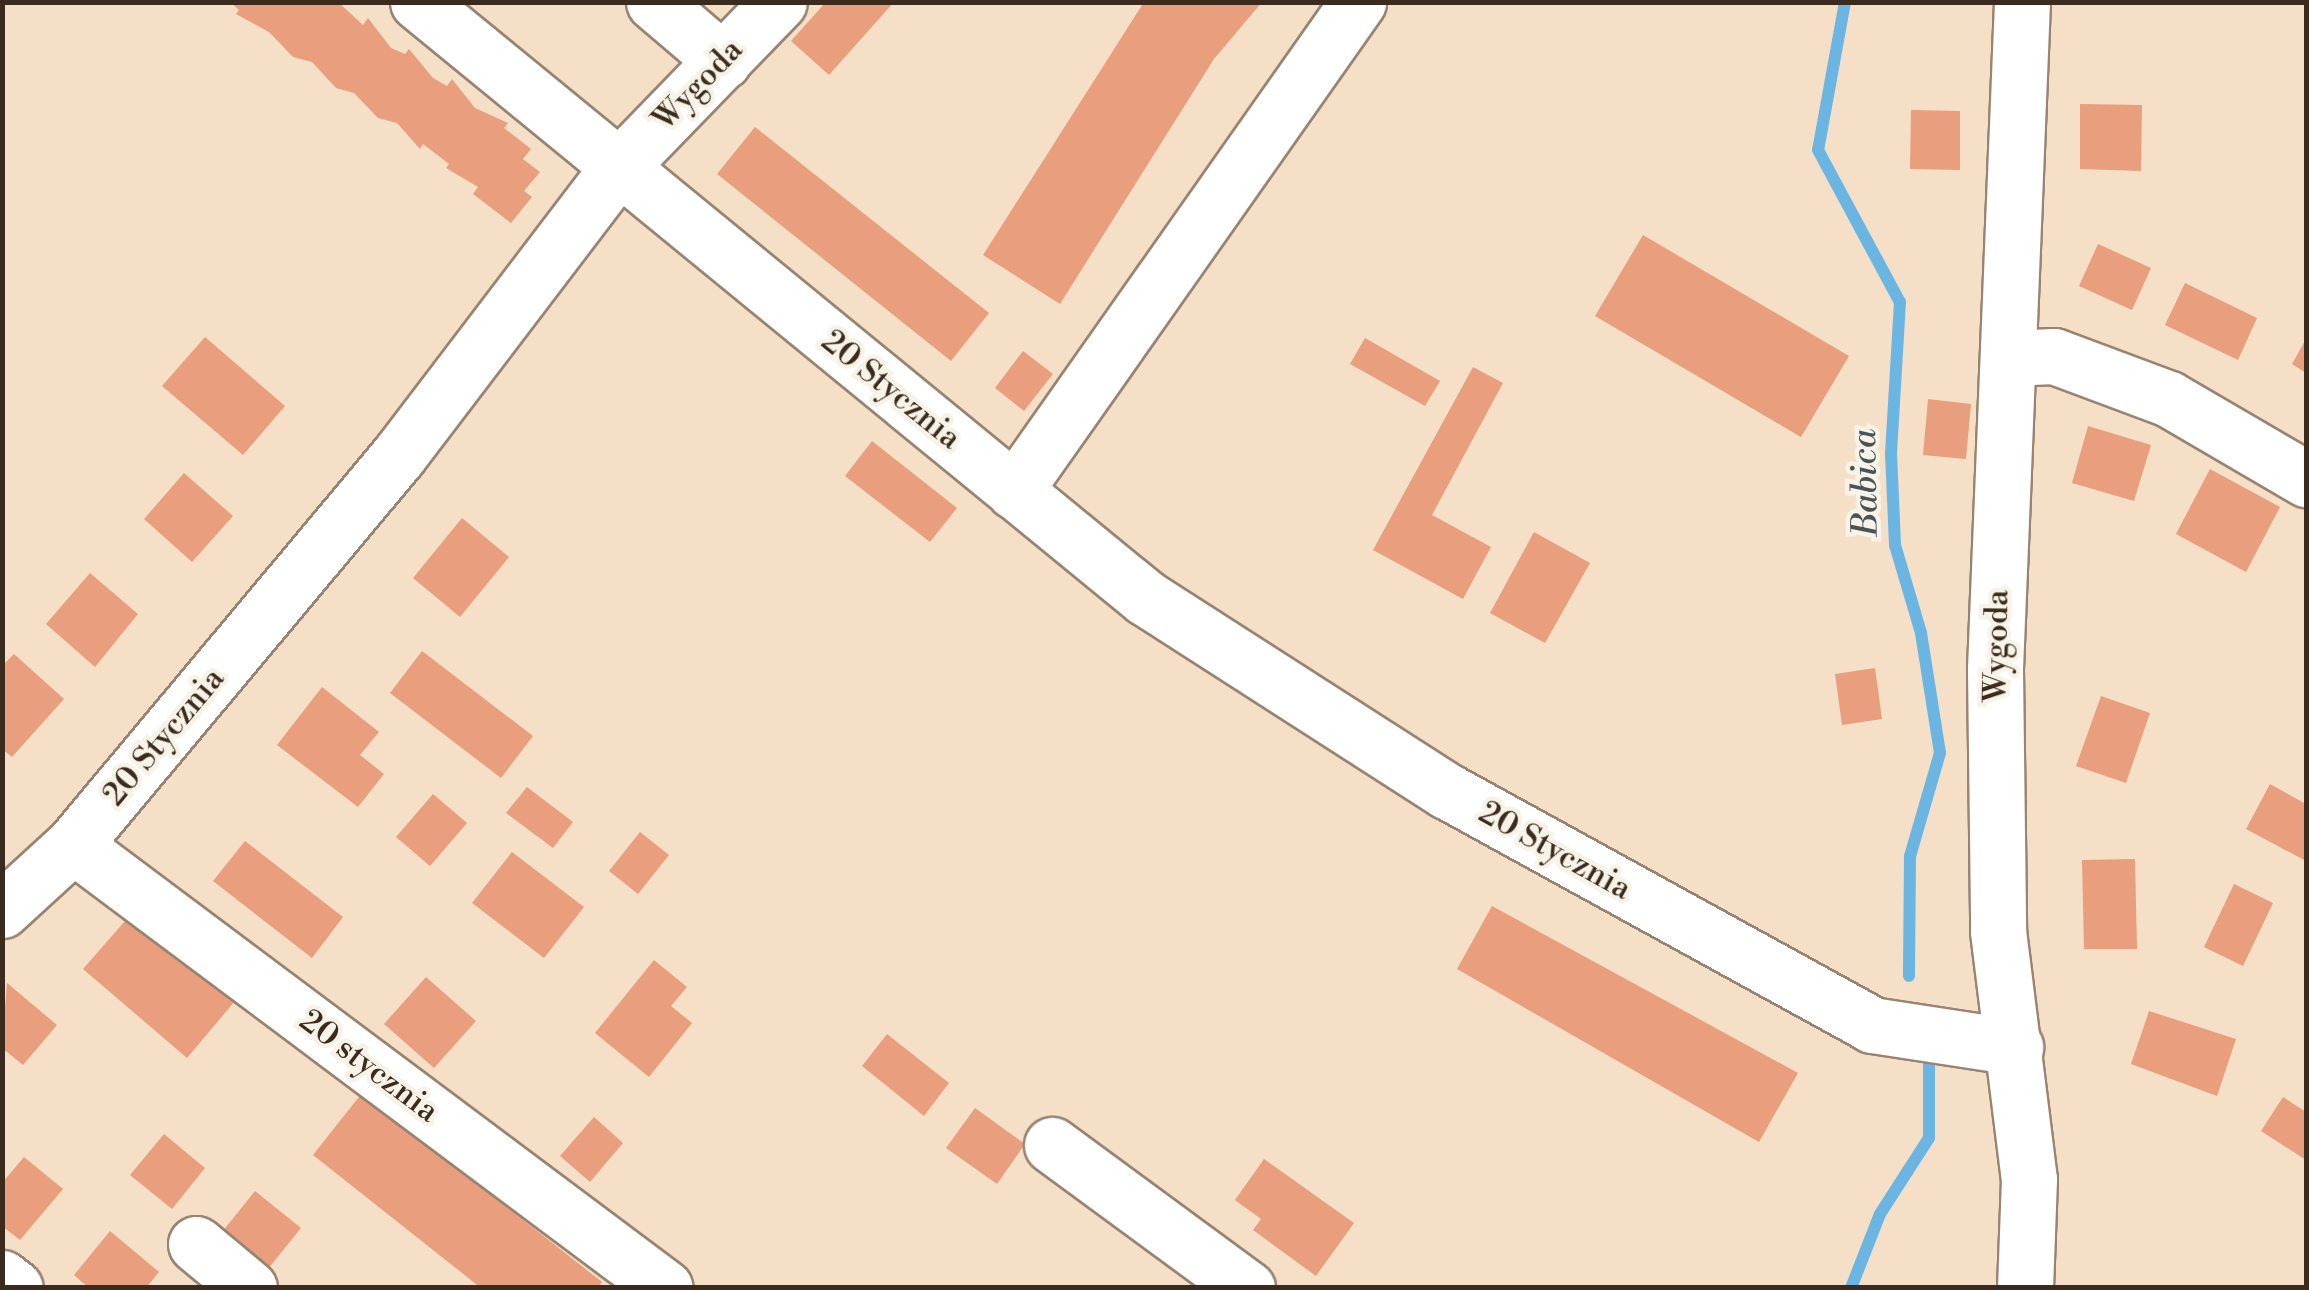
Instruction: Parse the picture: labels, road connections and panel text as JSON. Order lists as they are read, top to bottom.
{
  "streets": {
    "street": ["Wygoda", "20 Stycznia", "20 stycznia"]
  },
  "crossings": [
    ["Wygoda", "20 Stycznia"],
    ["20 Stycznia", "20 stycznia"]
  ],
  "water": ["Babica"]
}
